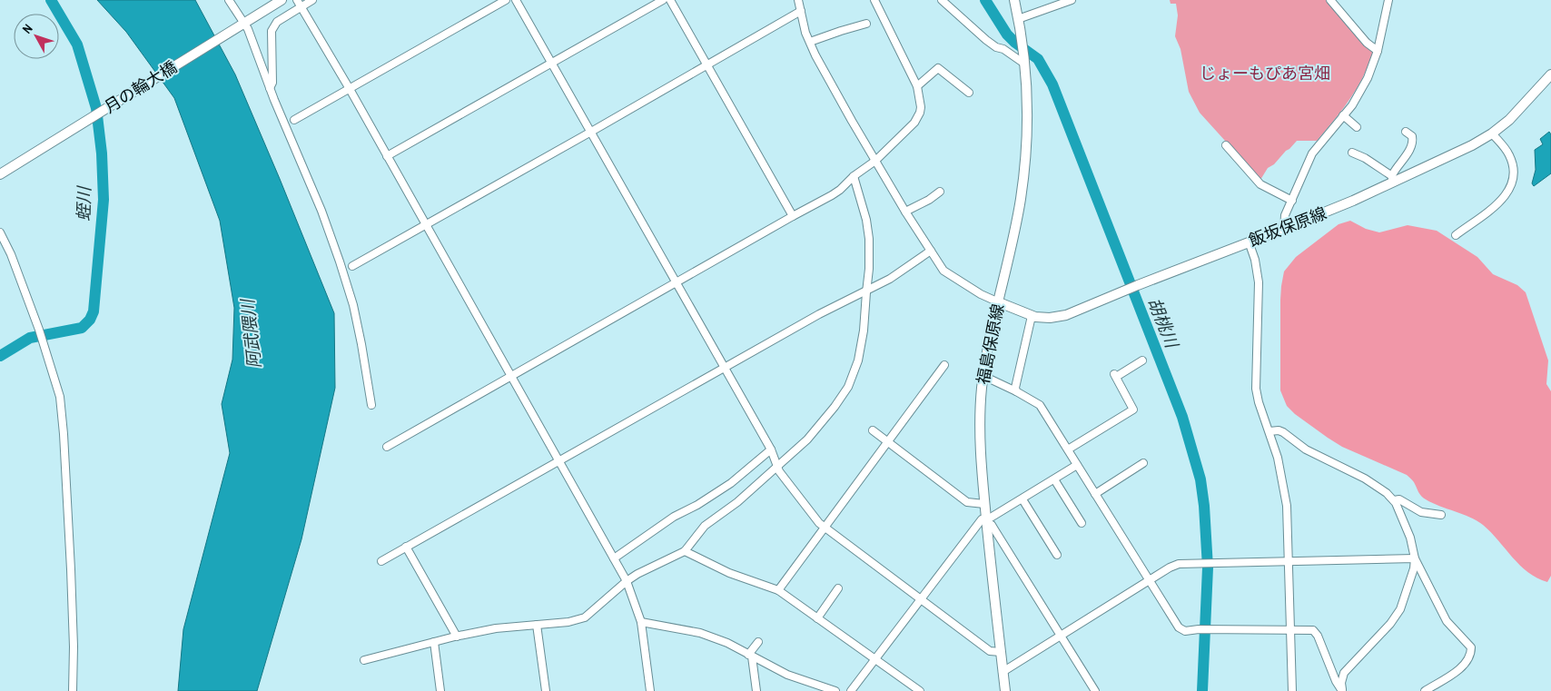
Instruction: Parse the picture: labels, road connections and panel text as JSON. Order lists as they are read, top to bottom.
{
  "streets": {
    "main road": ["月の輪大橋", "飯坂保原線", "福島保原線"]
  },
  "crossings": [
    ["飯坂保原線", "福島保原線"]
  ],
  "water": ["蛭川", "胡桃川", "阿武隈川"],
  "parks": ["じょーもぴあ宮畑"],
  "north": "top left"
}
